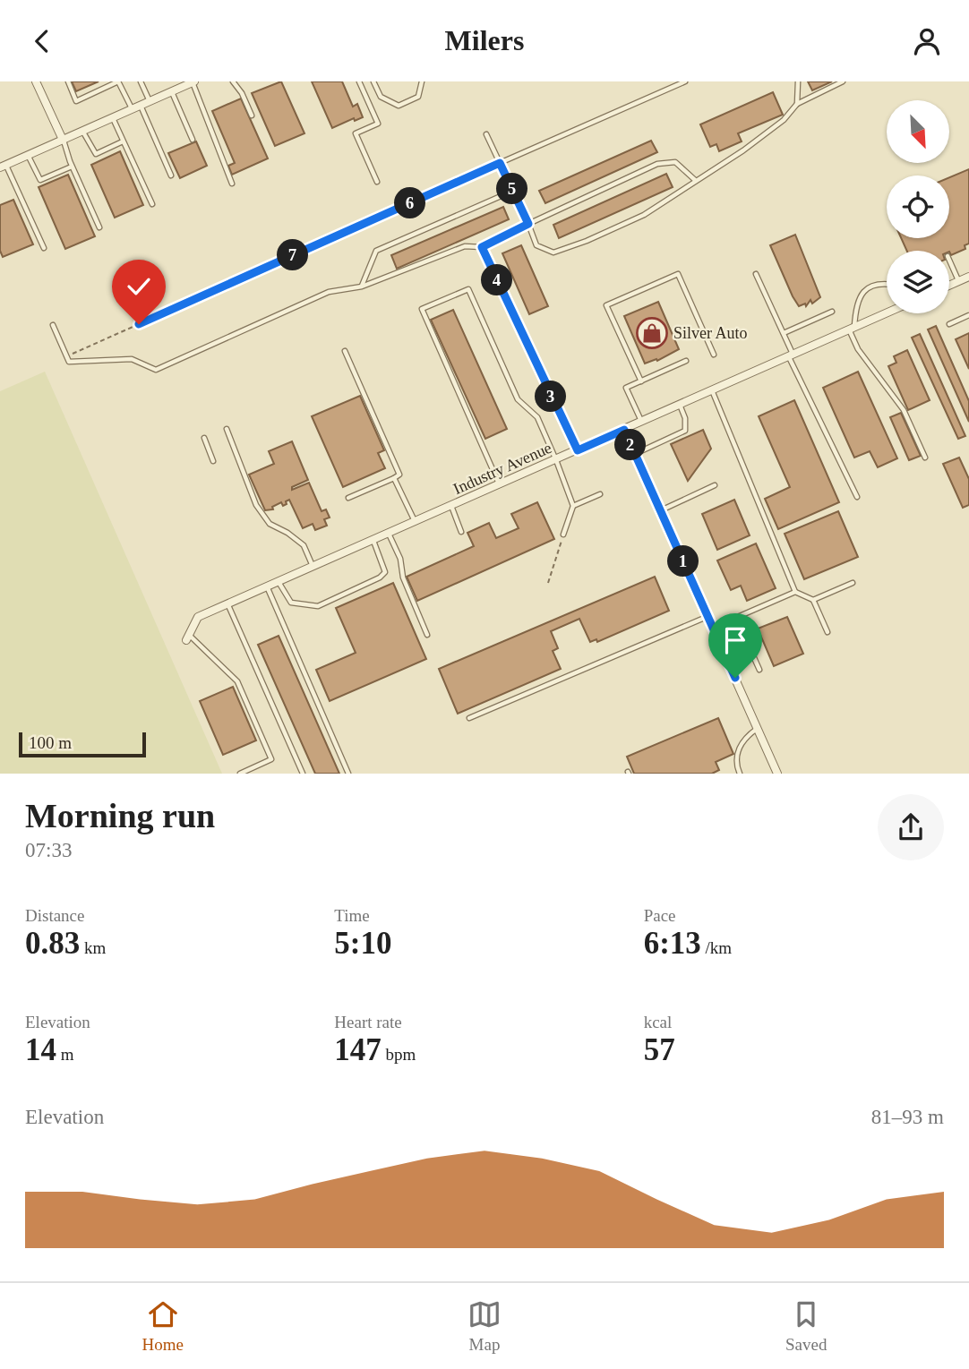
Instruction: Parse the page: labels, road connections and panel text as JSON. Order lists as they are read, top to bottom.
{
  "streets": {
    "street": ["Industry Avenue"]
  },
  "places": {
    "shop": ["Silver Auto"]
  },
  "scale_bar": "100 m",
  "north": "bottom right",
  "page": {
    "header": "Milers",
    "pins": [
      "5",
      "6",
      "7",
      "4",
      "3",
      "2",
      "1"
    ],
    "scale": "100 m",
    "heading": ["Morning run", "07:33"],
    "stats": [
      ["Distance", "0.83 km"],
      ["Time", "5:10"],
      ["Pace", "6:13 /km"],
      ["Elevation", "14 m"],
      ["Heart rate", "147 bpm"],
      ["kcal", "57"]
    ],
    "chart": ["Elevation", "81–93 m"],
    "tabs": ["Home", "Map", "Saved"]
  }
}
